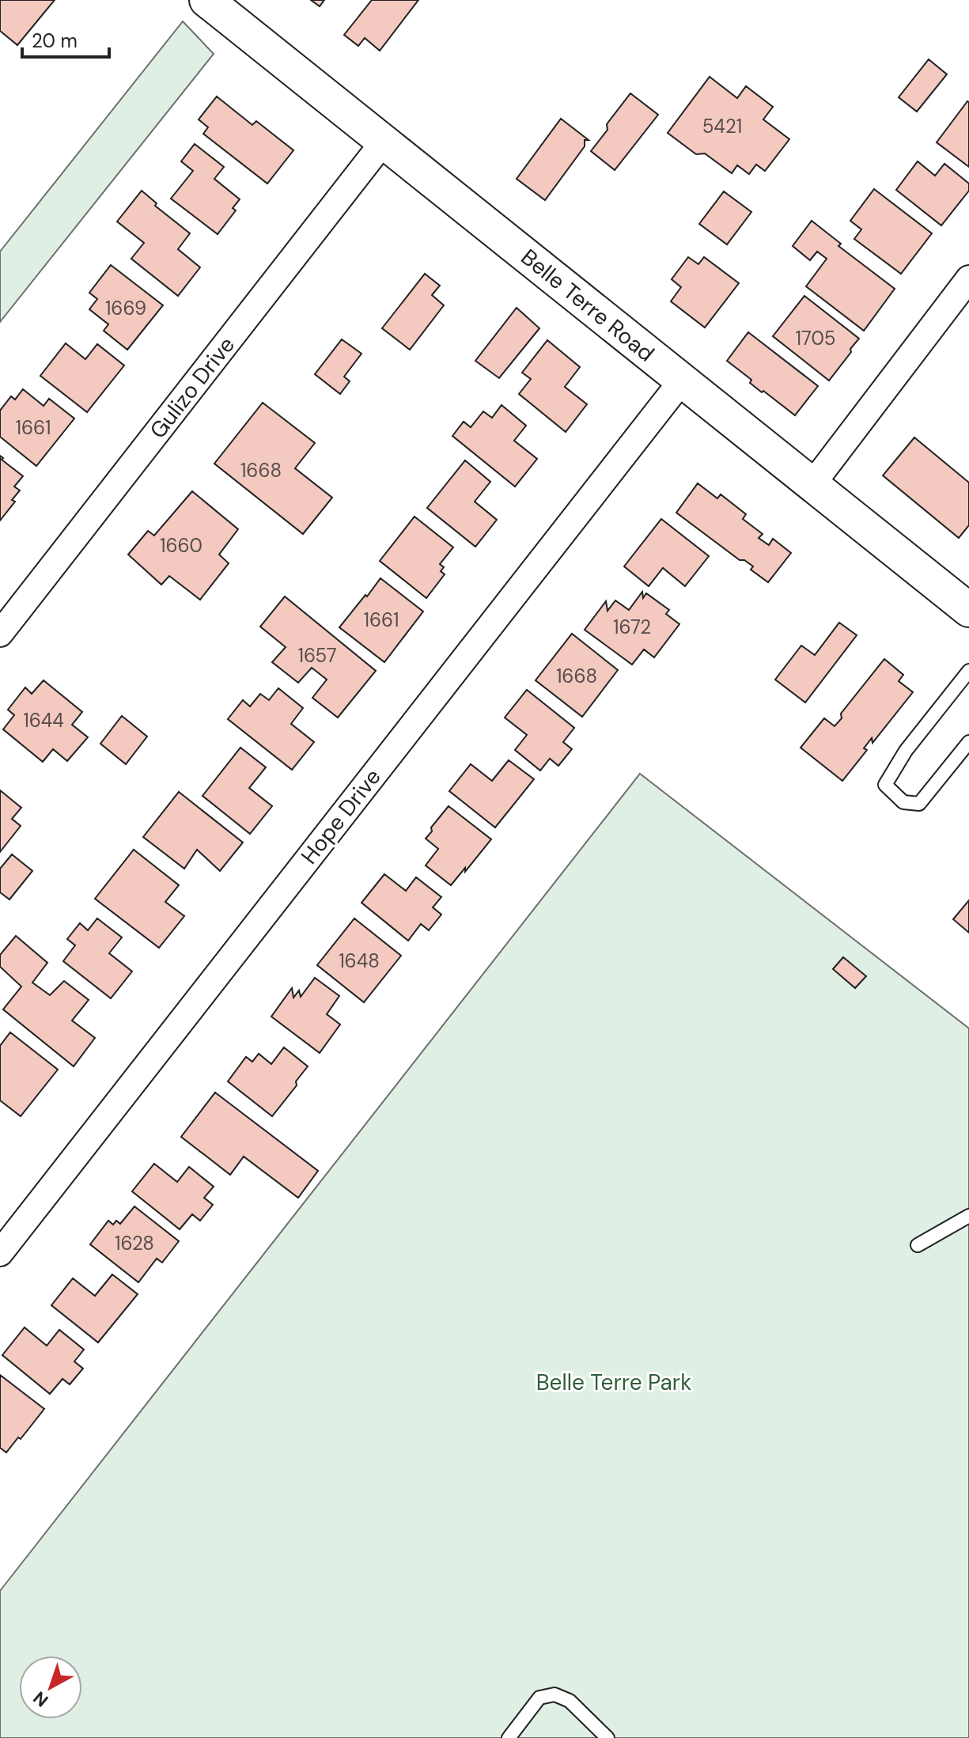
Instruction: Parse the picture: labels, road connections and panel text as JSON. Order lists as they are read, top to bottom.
{
  "streets": {
    "street": ["Belle Terre Road", "Gulizo Drive", "Hope Drive"]
  },
  "crossings": [
    ["Belle Terre Road", "Gulizo Drive"],
    ["Belle Terre Road", "Hope Drive"]
  ],
  "parks": ["Belle Terre Park"],
  "house_numbers": [
    "5421",
    "1669",
    "1705",
    "1661",
    "1668",
    "1660",
    "1661",
    "1672",
    "1657",
    "1668",
    "1644",
    "1648",
    "1628"
  ],
  "scale_bar": "20 m",
  "north": "bottom left"
}
